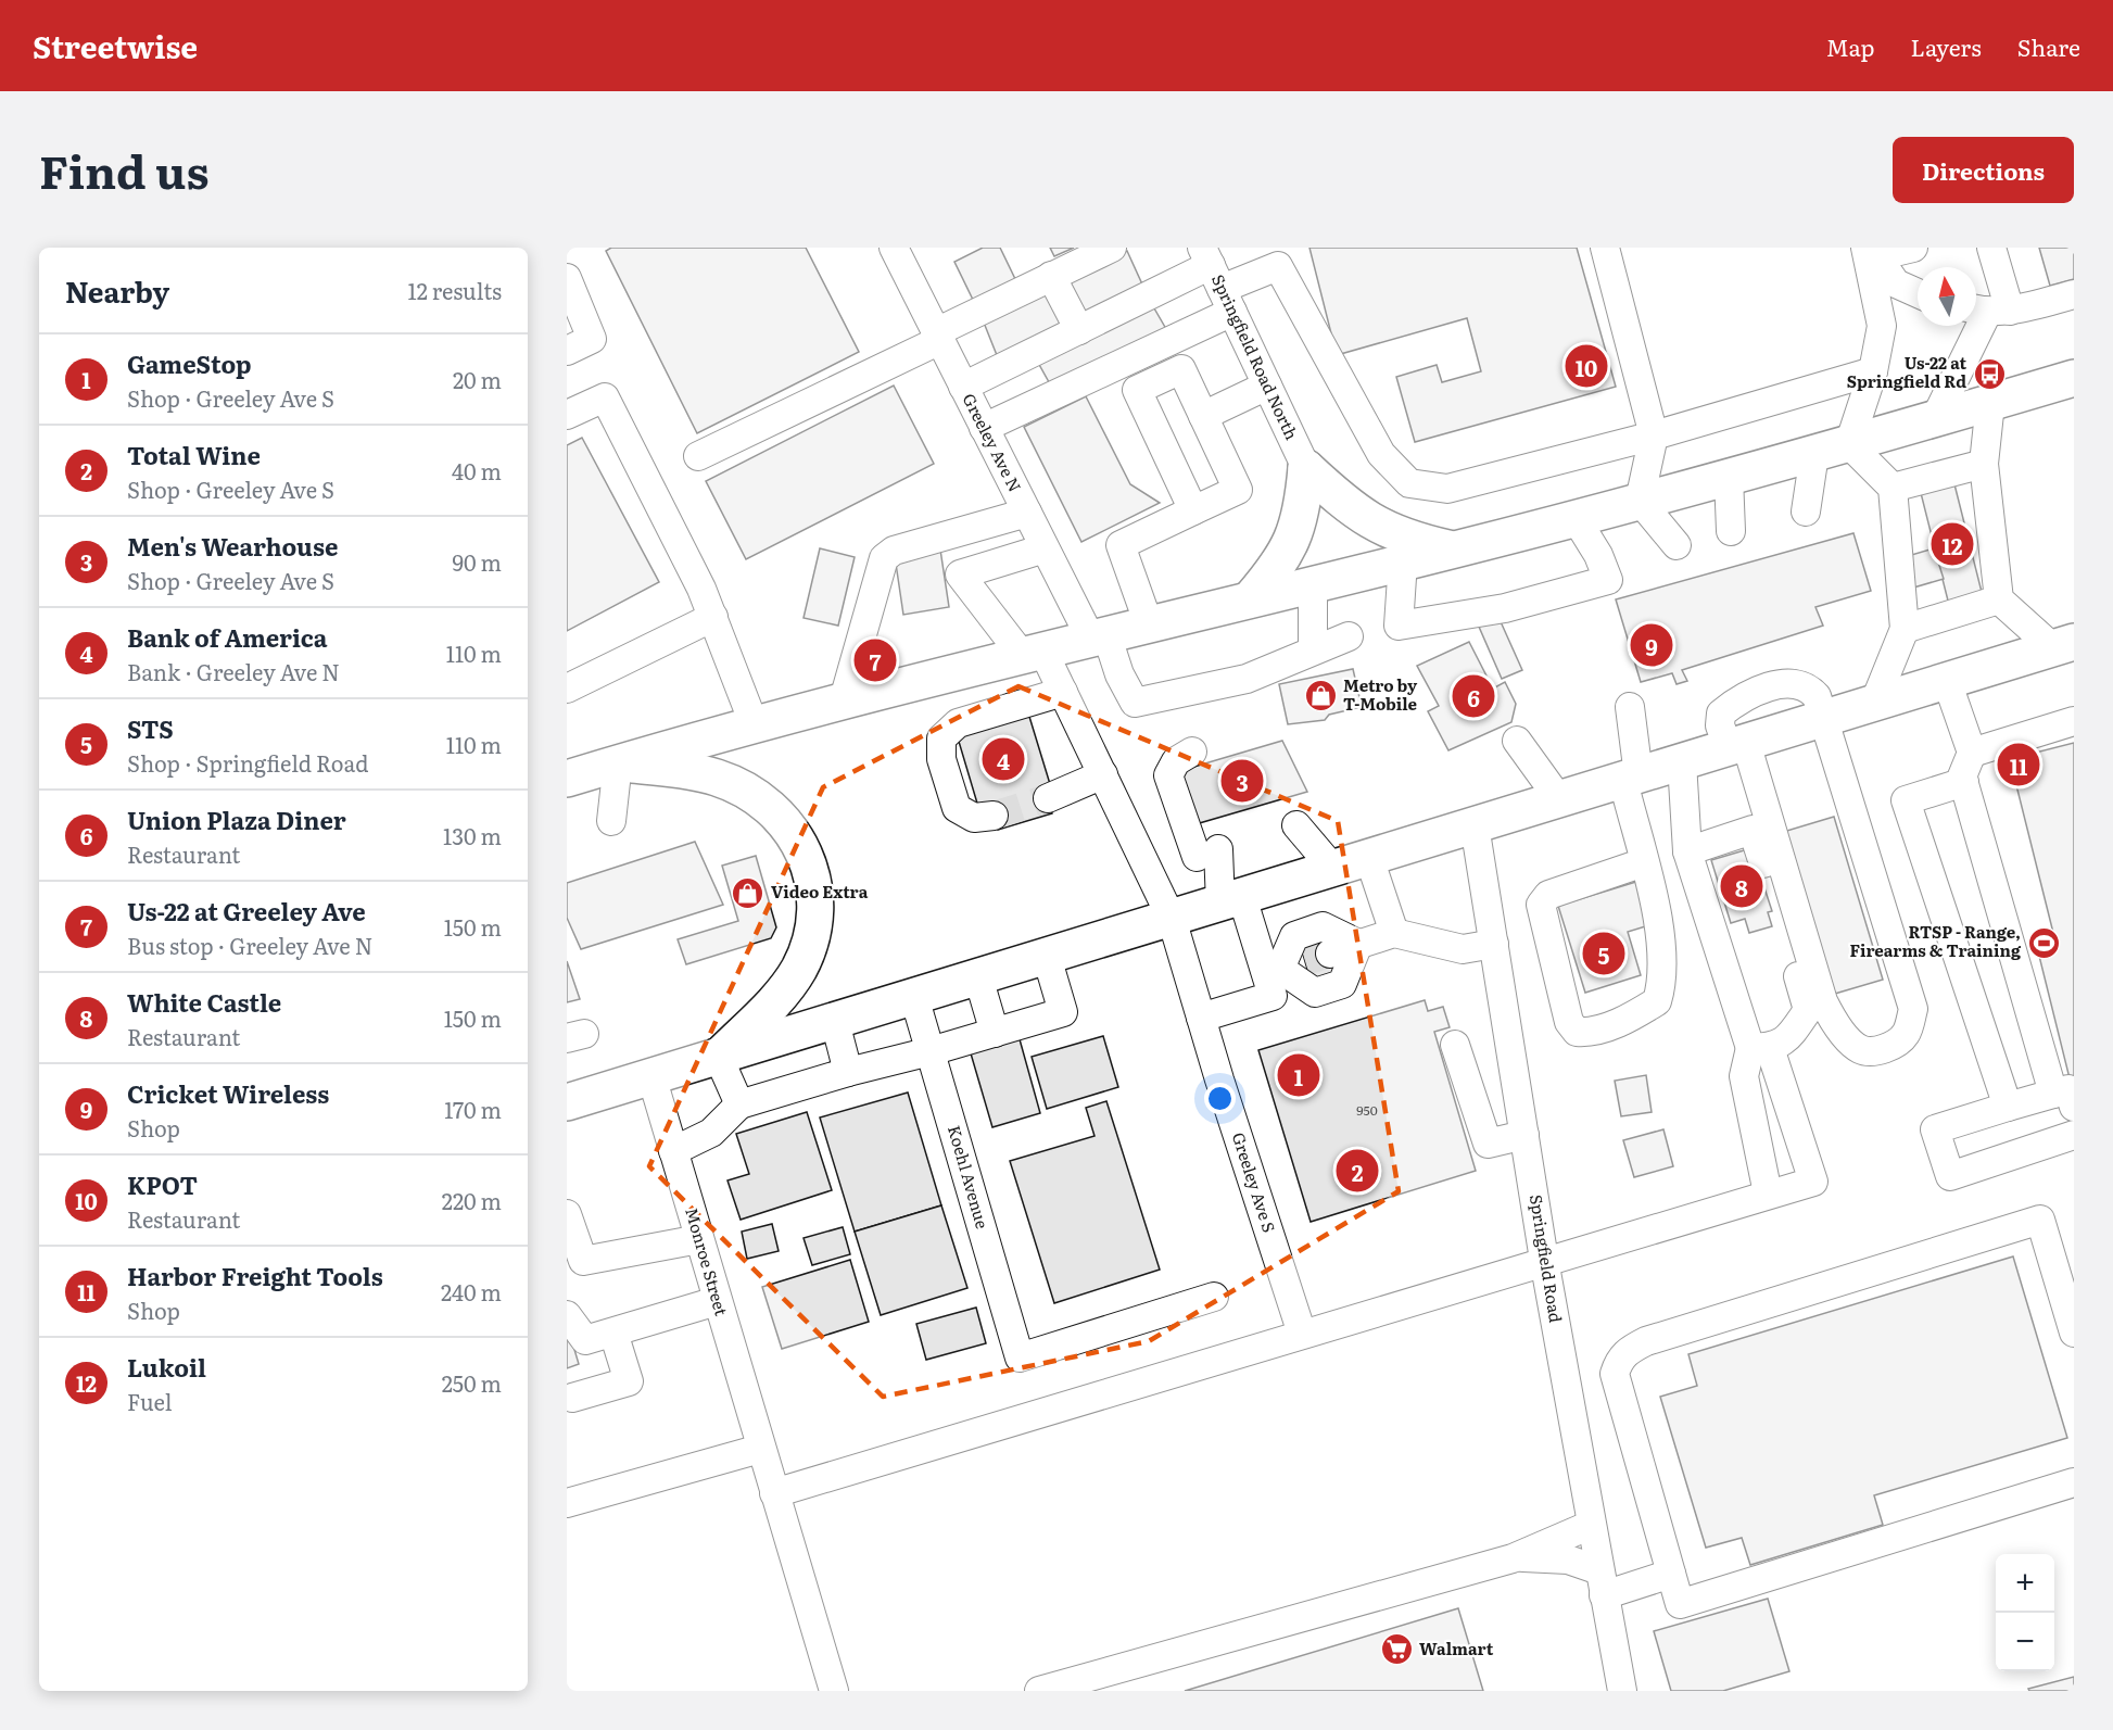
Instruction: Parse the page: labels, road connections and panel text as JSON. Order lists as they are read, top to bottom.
{
  "streets": {
    "street": [
      "Springfield Road North",
      "Greeley Ave N",
      "Koehl Avenue",
      "Greeley Ave S",
      "Springfield Road",
      "Monroe Street"
    ]
  },
  "crossings": [
    ["Greeley Ave N", "Greeley Ave S"]
  ],
  "places": {
    "bus stop": ["Us-22 at Springfield Rd"],
    "shop": ["Metro by T-Mobile", "Video Extra"],
    "sports": ["RTSP - Range, Firearms & Training"],
    "supermarket": ["Walmart"]
  },
  "house_numbers": ["950"],
  "north": "top",
  "page": {
    "header": "Streetwise",
    "nav": ["Map", "Layers", "Share"],
    "title": "Find us",
    "buttons": "Directions",
    "heading": ["Nearby", "12 results"],
    "list": [
      {
        "mark": "1",
        "name": "GameStop",
        "note": "Shop · Greeley Ave S",
        "value": "20 m"
      },
      {
        "mark": "2",
        "name": "Total Wine",
        "note": "Shop · Greeley Ave S",
        "value": "40 m"
      },
      {
        "mark": "3",
        "name": "Men's Wearhouse",
        "note": "Shop · Greeley Ave S",
        "value": "90 m"
      },
      {
        "mark": "4",
        "name": "Bank of America",
        "note": "Bank · Greeley Ave N",
        "value": "110 m"
      },
      {
        "mark": "5",
        "name": "STS",
        "note": "Shop · Springfield Road",
        "value": "110 m"
      },
      {
        "mark": "6",
        "name": "Union Plaza Diner",
        "note": "Restaurant",
        "value": "130 m"
      },
      {
        "mark": "7",
        "name": "Us-22 at Greeley Ave",
        "note": "Bus stop · Greeley Ave N",
        "value": "150 m"
      },
      {
        "mark": "8",
        "name": "White Castle",
        "note": "Restaurant",
        "value": "150 m"
      },
      {
        "mark": "9",
        "name": "Cricket Wireless",
        "note": "Shop",
        "value": "170 m"
      },
      {
        "mark": "10",
        "name": "KPOT",
        "note": "Restaurant",
        "value": "220 m"
      },
      {
        "mark": "11",
        "name": "Harbor Freight Tools",
        "note": "Shop",
        "value": "240 m"
      },
      {
        "mark": "12",
        "name": "Lukoil",
        "note": "Fuel",
        "value": "250 m"
      }
    ],
    "pins": [
      "10",
      "12",
      "9",
      "7",
      "6",
      "4",
      "11",
      "3",
      "8",
      "5",
      "1",
      "2"
    ],
    "map_buttons": ["+", "−"]
  }
}
